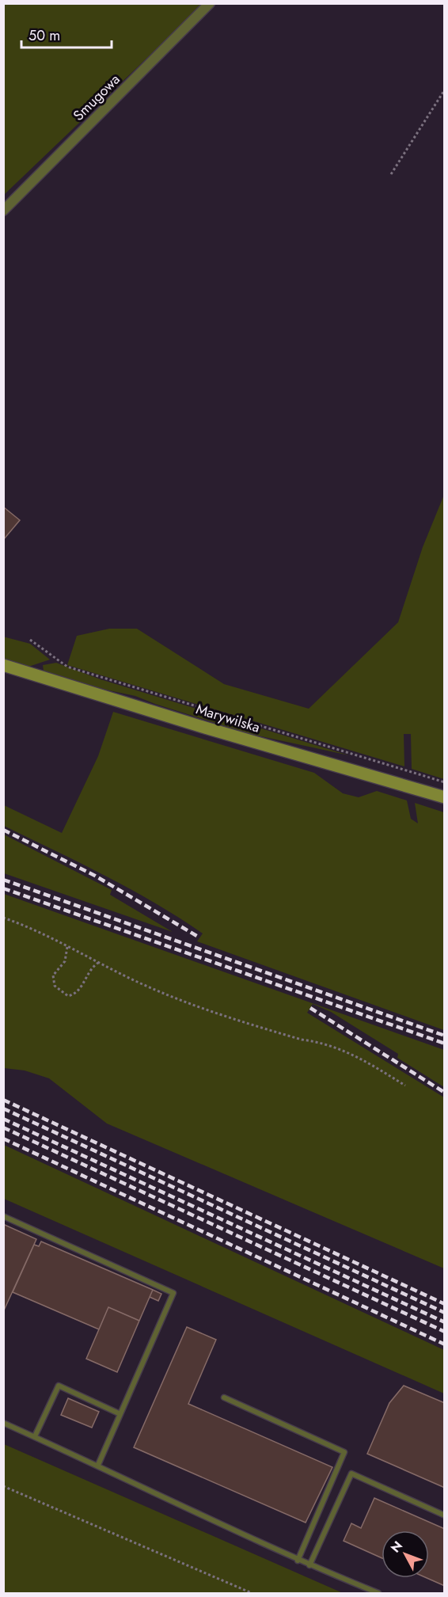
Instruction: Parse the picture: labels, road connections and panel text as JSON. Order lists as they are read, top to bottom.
{
  "streets": {
    "street": ["Smugowa", "Marywilska"]
  },
  "scale_bar": "50 m",
  "north": "top left"
}
